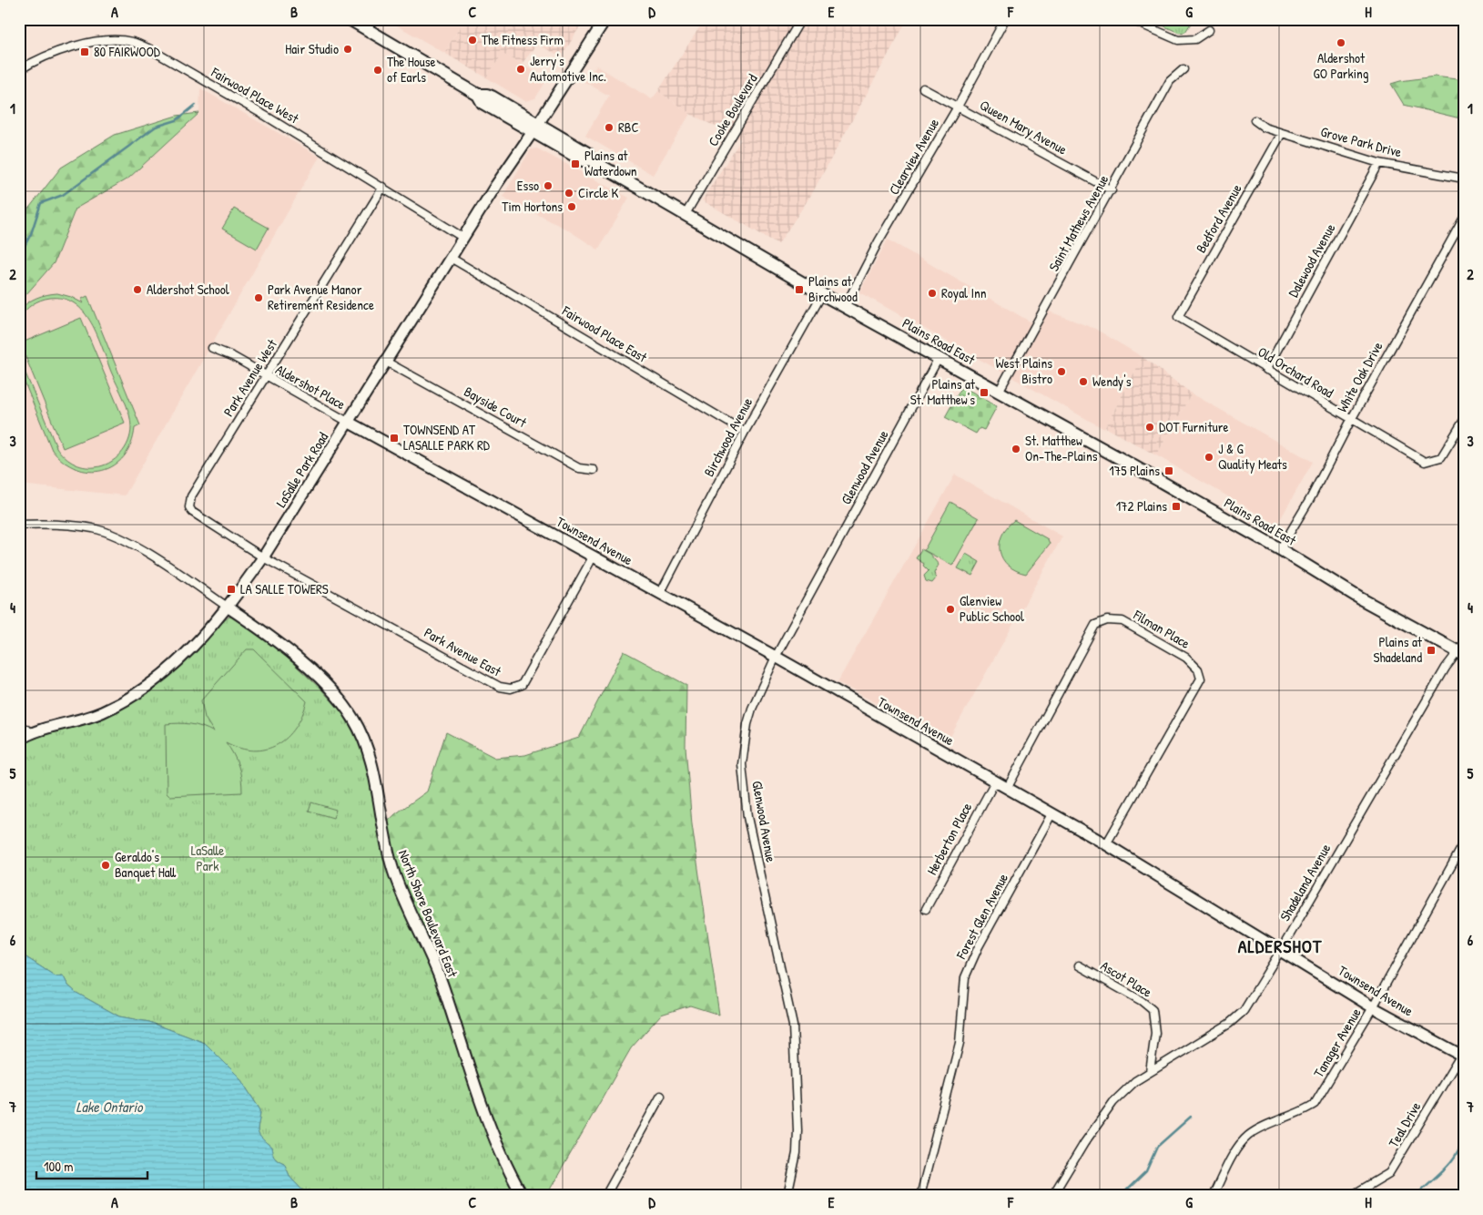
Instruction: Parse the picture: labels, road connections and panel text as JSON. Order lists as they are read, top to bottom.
{
  "streets": {
    "main road": ["Plains Road East"],
    "street": [
      "Fairwood Place West",
      "Cooke Boulevard",
      "Queen Mary Avenue",
      "Grove Park Drive",
      "Clearview Avenue",
      "Bedford Avenue",
      "Saint Mathews Avenue",
      "Dalewood Avenue",
      "Fairwood Place East",
      "Old Orchard Road",
      "White Oak Drive",
      "Park Avenue West",
      "Aldershot Place",
      "Bayside Court",
      "Birchwood Avenue",
      "Glenwood Avenue",
      "LaSalle Park Road",
      "Townsend Avenue",
      "Filman Place",
      "Park Avenue East",
      "Herberton Place",
      "Shadeland Avenue",
      "North Shore Boulevard East",
      "Forest Glen Avenue",
      "Ascot Place",
      "Tanager Avenue",
      "Teal Drive"
    ]
  },
  "crossings": [
    ["Fairwood Place West", "Park Avenue West"],
    ["Fairwood Place West", "LaSalle Park Road"],
    ["Cooke Boulevard", "Plains Road East"],
    ["Queen Mary Avenue", "Clearview Avenue"],
    ["Queen Mary Avenue", "Saint Mathews Avenue"],
    ["Grove Park Drive", "Bedford Avenue"],
    ["Grove Park Drive", "Dalewood Avenue"],
    ["Clearview Avenue", "Plains Road East"],
    ["Bedford Avenue", "Old Orchard Road"],
    ["Saint Mathews Avenue", "Plains Road East"],
    ["Dalewood Avenue", "Old Orchard Road"],
    ["Fairwood Place East", "Birchwood Avenue"],
    ["Fairwood Place East", "LaSalle Park Road"],
    ["Plains Road East", "White Oak Drive"],
    ["Plains Road East", "Birchwood Avenue"],
    ["Plains Road East", "Glenwood Avenue"],
    ["Plains Road East", "LaSalle Park Road"],
    ["Plains Road East", "Shadeland Avenue"],
    ["Old Orchard Road", "White Oak Drive"],
    ["Park Avenue West", "Aldershot Place"],
    ["Park Avenue West", "LaSalle Park Road"],
    ["Park Avenue West", "Park Avenue East"],
    ["Aldershot Place", "LaSalle Park Road"],
    ["Aldershot Place", "Townsend Avenue"],
    ["Bayside Court", "LaSalle Park Road"],
    ["Birchwood Avenue", "Townsend Avenue"],
    ["Glenwood Avenue", "Townsend Avenue"],
    ["LaSalle Park Road", "Townsend Avenue"],
    ["LaSalle Park Road", "Park Avenue East"],
    ["LaSalle Park Road", "North Shore Boulevard East"],
    ["Townsend Avenue", "Filman Place"],
    ["Townsend Avenue", "Park Avenue East"],
    ["Townsend Avenue", "Herberton Place"],
    ["Townsend Avenue", "Shadeland Avenue"],
    ["Townsend Avenue", "Forest Glen Avenue"],
    ["Townsend Avenue", "Tanager Avenue"],
    ["Townsend Avenue", "Teal Drive"],
    ["Shadeland Avenue", "Ascot Place"]
  ],
  "districts": ["ALDERSHOT"],
  "water": ["Lake Ontario"],
  "parks": ["LaSalle Park"],
  "places": {
    "other": [
      "The Fitness Firm",
      "Aldershot GO Parking",
      "Hair Studio",
      "Jerry's Automotive Inc.",
      "The House of Earls",
      "RBC",
      "Esso",
      "Circle K",
      "Tim Hortons",
      "Aldershot School",
      "Royal Inn",
      "Park Avenue Manor Retirement Residence",
      "West Plains Bistro",
      "Wendy's",
      "DOT Furniture",
      "St. Matthew On-The-Plains",
      "J & G Quality Meats",
      "Glenview Public School",
      "Geraldo's Banquet Hall"
    ],
    "transit": [
      "80 FAIRWOOD",
      "Plains at Waterdown",
      "Plains at Birchwood",
      "Plains at St. Matthew's",
      "TOWNSEND AT LASALLE PARK RD",
      "175 Plains",
      "172 Plains",
      "LA SALLE TOWERS",
      "Plains at Shadeland"
    ]
  },
  "scale_bar": "100 m",
  "grid": {
    "columns": [
      "A",
      "B",
      "C",
      "D",
      "E",
      "F",
      "G",
      "H"
    ],
    "rows": [
      "1",
      "2",
      "3",
      "4",
      "5",
      "6",
      "7"
    ]
  }
}
